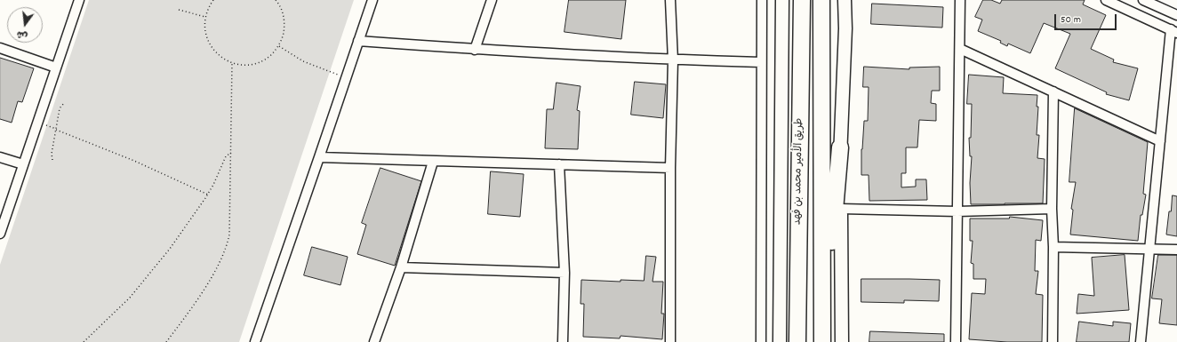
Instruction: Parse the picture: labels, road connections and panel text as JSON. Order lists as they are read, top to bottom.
{
  "streets": {
    "highway": ["طريق الأمير محمد بن فهد"]
  },
  "scale_bar": "50 m",
  "north": "bottom"
}
